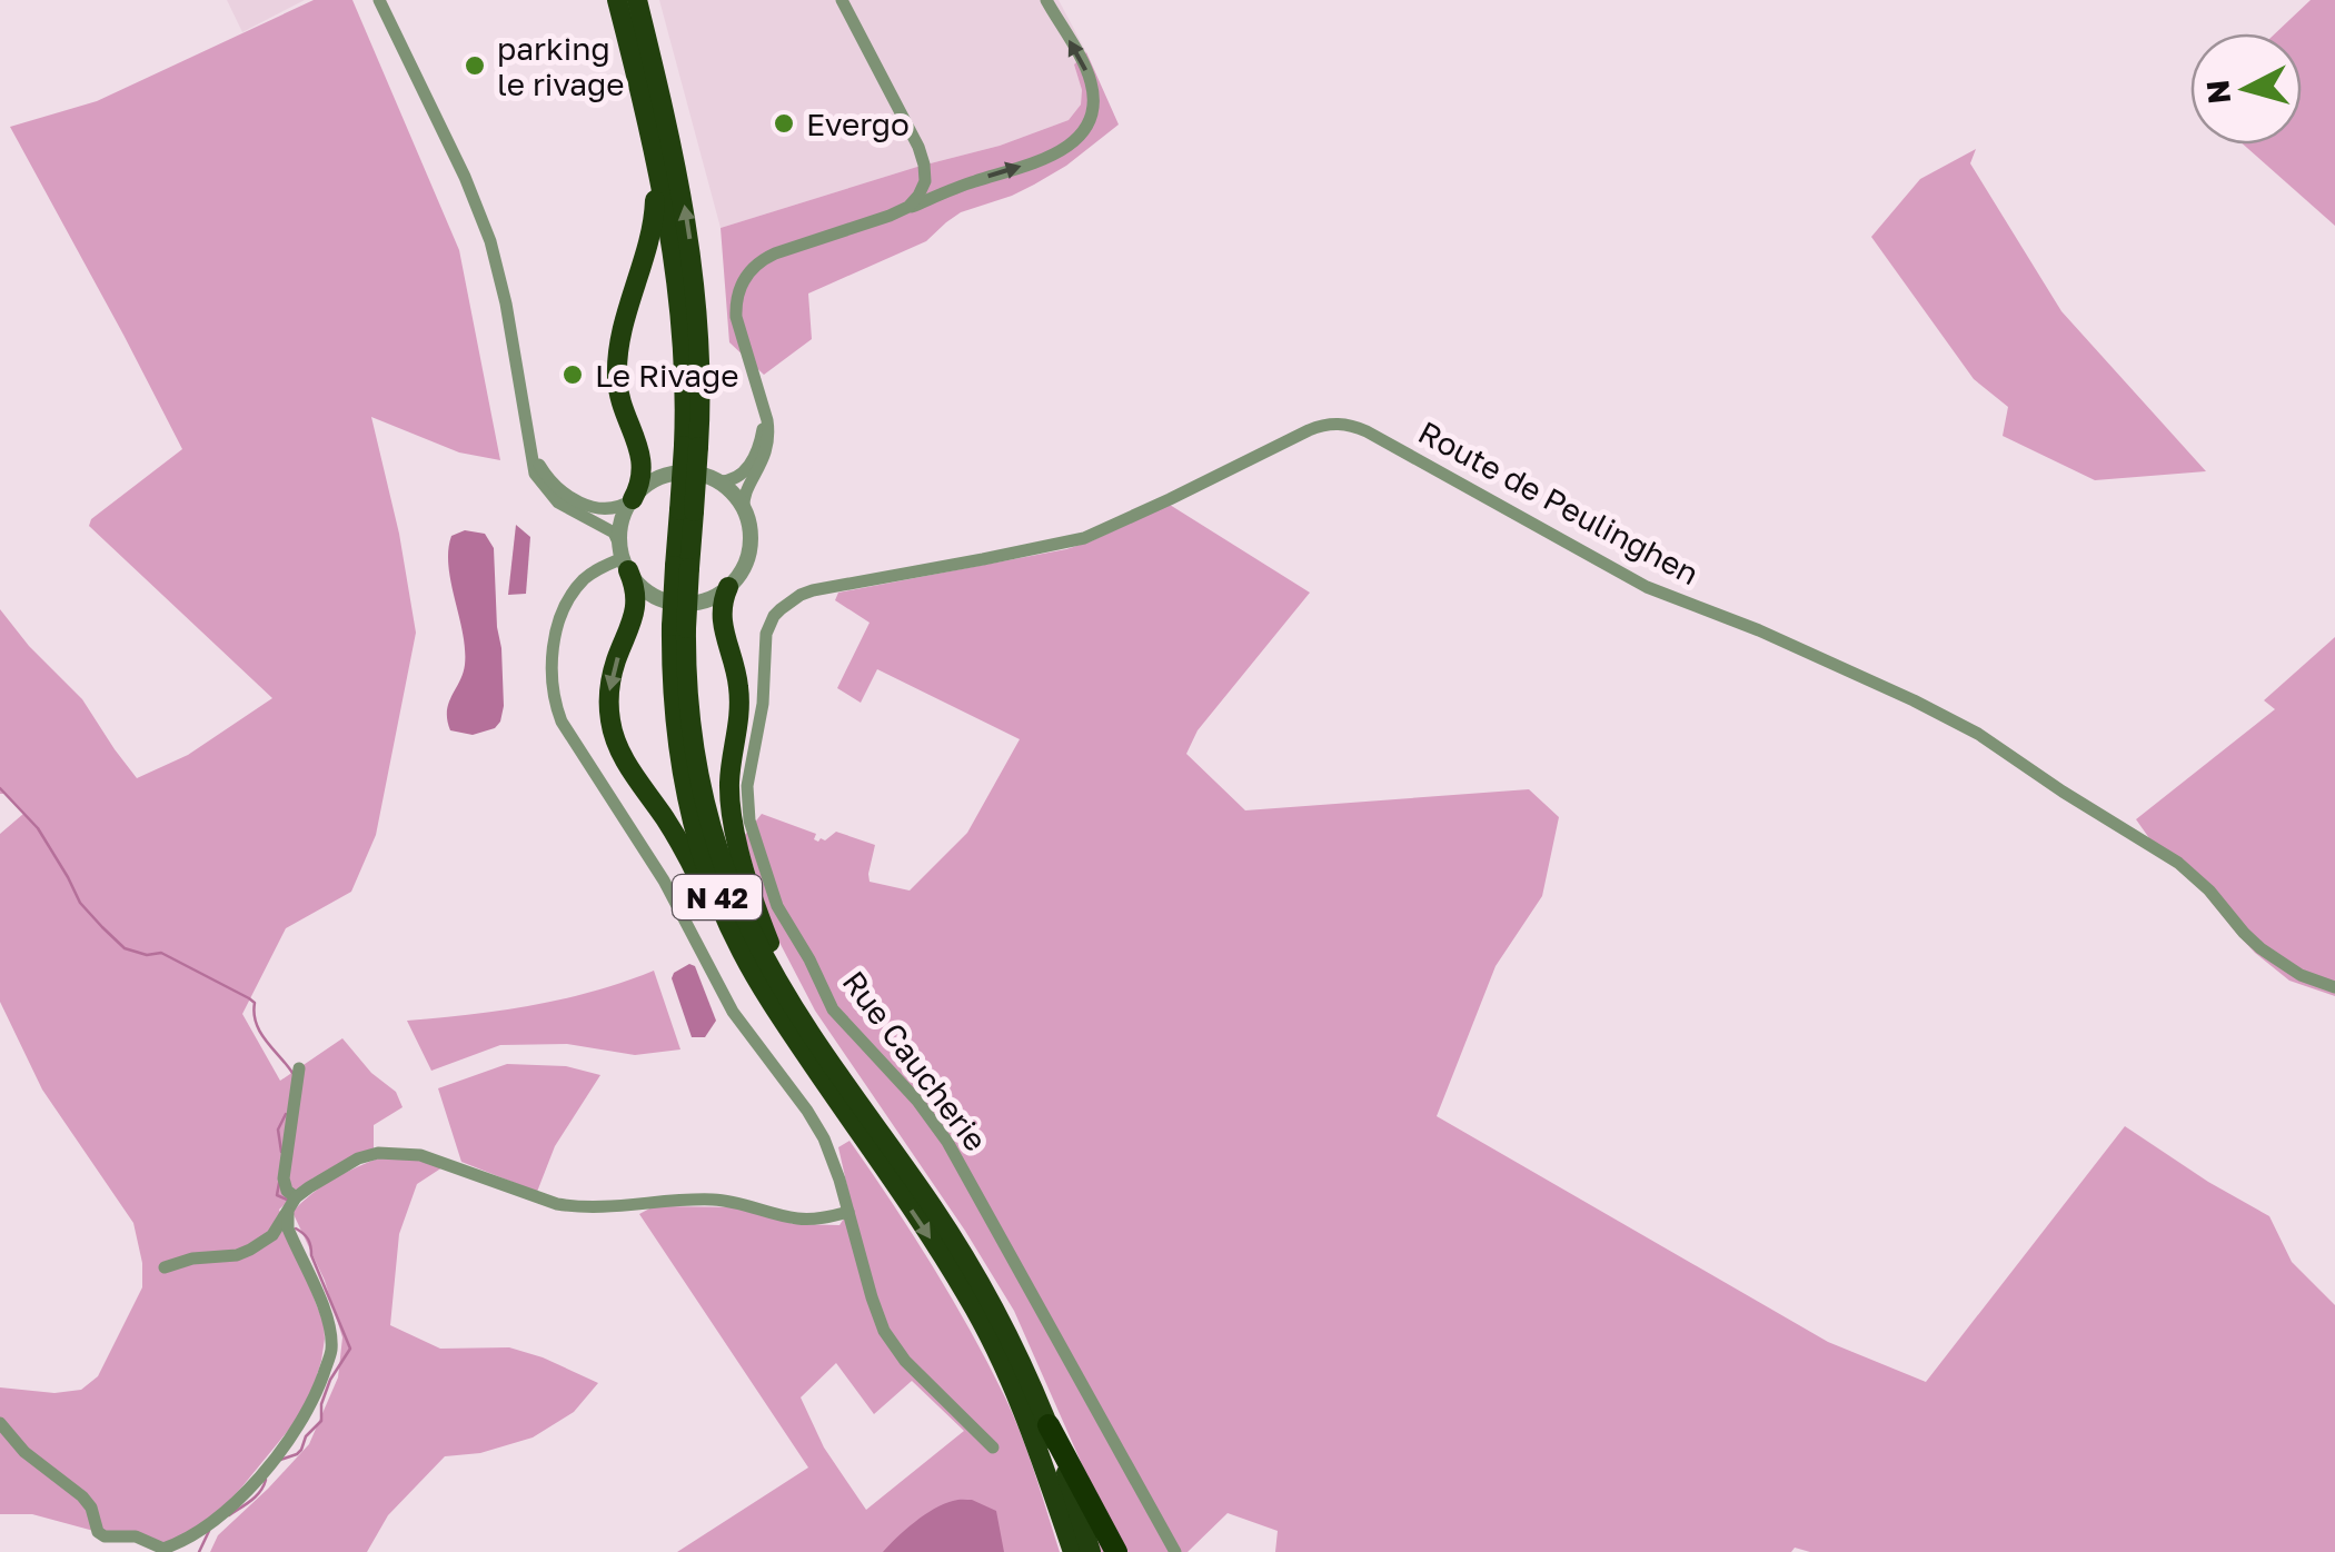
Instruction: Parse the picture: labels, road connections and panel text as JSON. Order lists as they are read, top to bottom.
{
  "streets": {
    "highway": ["N 42"],
    "street": ["Route de Peulinghen", "Rue Caucherie"]
  },
  "crossings": [
    ["Route de Peulinghen", "Rue Caucherie"]
  ],
  "places": ["parking le rivage", "Evergo", "Le Rivage"],
  "north": "left"
}
